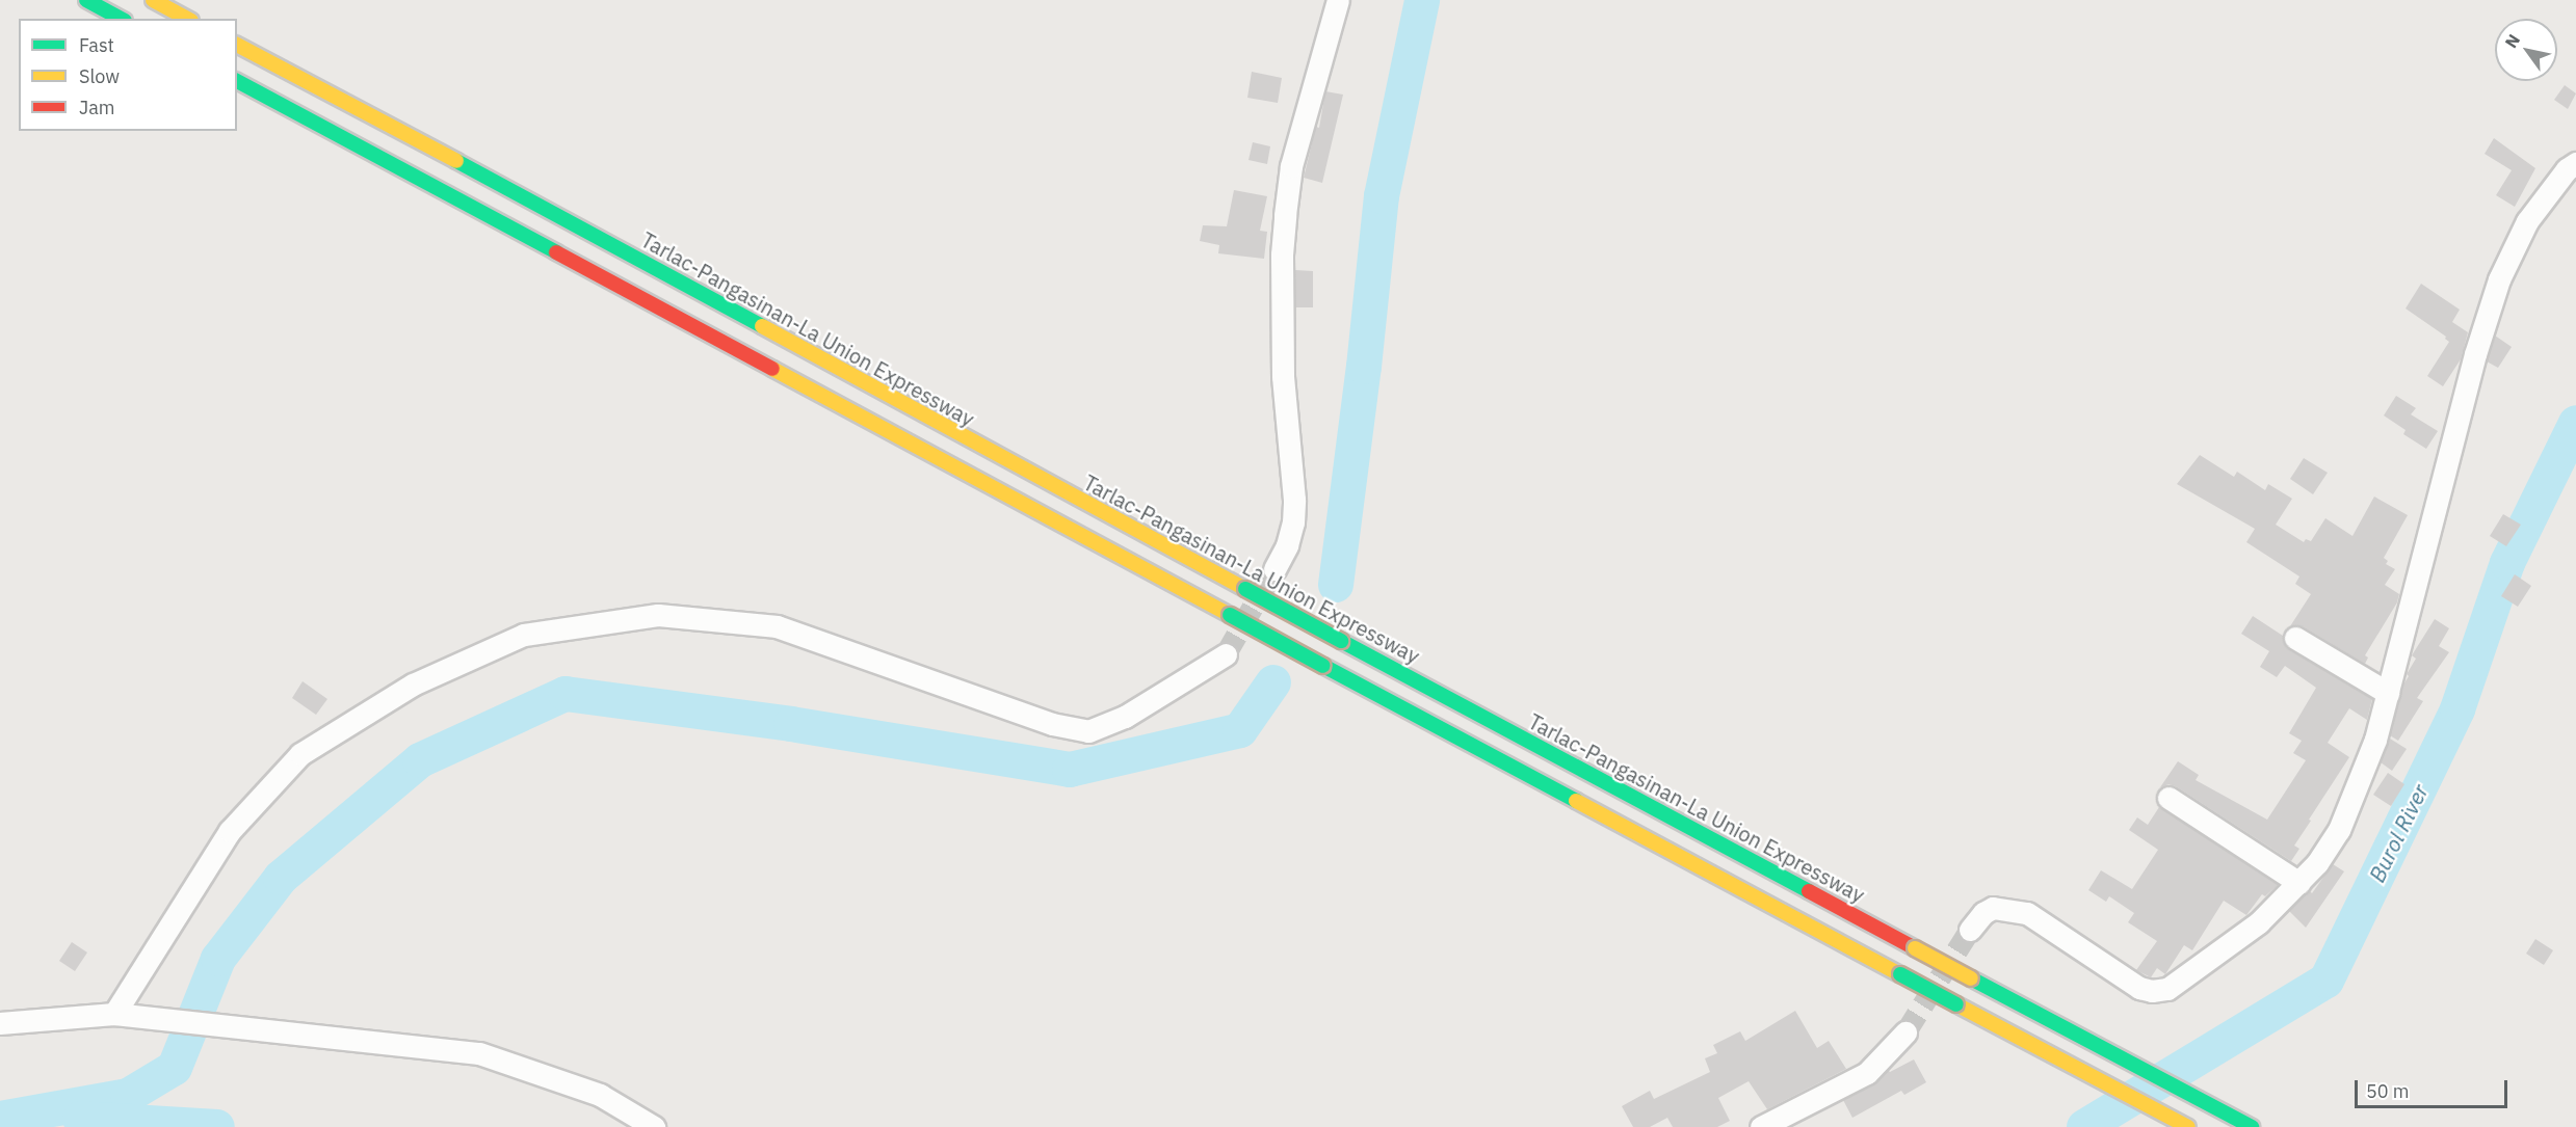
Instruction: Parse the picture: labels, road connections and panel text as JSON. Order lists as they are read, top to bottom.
{
  "streets": {
    "highway": ["Tarlac-Pangasinan-La Union Expressway"]
  },
  "water": ["Burol River"],
  "legend": ["Fast", "Slow", "Jam"],
  "scale_bar": "50 m",
  "north": "top left"
}
